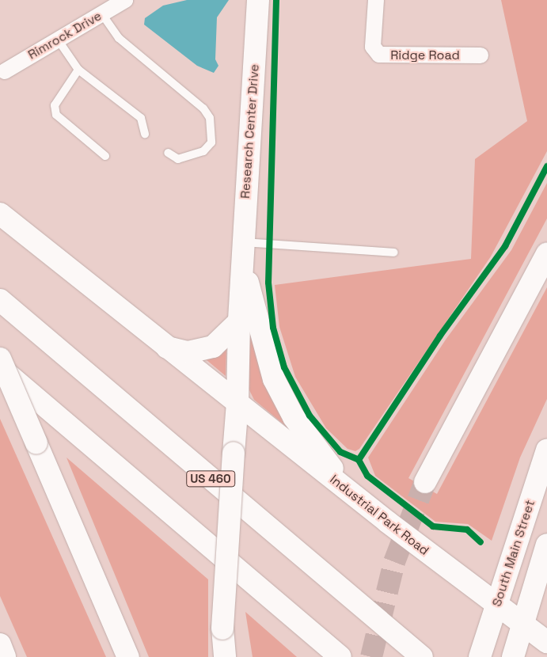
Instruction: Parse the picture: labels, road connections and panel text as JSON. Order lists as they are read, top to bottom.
{
  "streets": {
    "main road": [
      "Research Center Drive",
      "US 460",
      "Industrial Park Road",
      "South Main Street"
    ],
    "street": ["Rimrock Drive", "Ridge Road"]
  },
  "crossings": [
    ["Research Center Drive", "Industrial Park Road"],
    ["Industrial Park Road", "South Main Street"]
  ]
}
